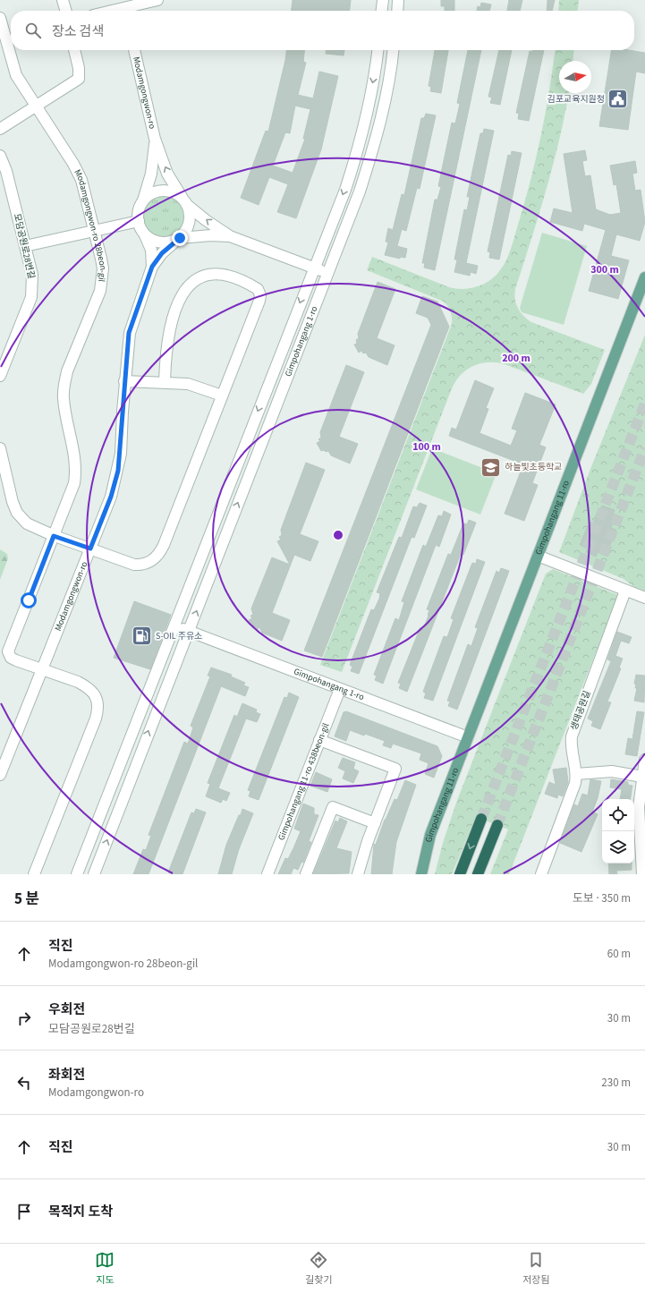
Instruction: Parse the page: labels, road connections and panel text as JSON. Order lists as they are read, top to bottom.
{
  "streets": {
    "main road": ["Gimpohangang 11-ro"],
    "street": [
      "Modamgongwon-ro",
      "Modamgongwon-ro 28beon-gil",
      "모담공원로28번길",
      "Gimpohangang 1-ro",
      "생태공원길",
      "Gimpohangang 11-ro 438beon-gil"
    ]
  },
  "crossings": [
    ["Modamgongwon-ro", "Modamgongwon-ro 28beon-gil"],
    ["Gimpohangang 1-ro", "Gimpohangang 11-ro"],
    ["Gimpohangang 1-ro", "Gimpohangang 11-ro 438beon-gil"]
  ],
  "places": {
    "public building": ["김포교육지원청"],
    "school or university": ["하늘빛초등학교"],
    "fuel station": ["S-OIL 주유소"]
  },
  "north": "right",
  "page": {
    "search": "장소 검색",
    "heading": ["5 분", "도보 · 350 m"],
    "list": [
      ["직진", "Modamgongwon-ro 28beon-gil", "60 m"],
      ["우회전", "모담공원로28번길", "30 m"],
      ["좌회전", "Modamgongwon-ro", "230 m"],
      ["직진", "30 m"],
      "목적지 도착"
    ],
    "nav": ["지도", "길찾기", "저장됨"]
  },
  "rings": ["300 m", "200 m", "100 m"]
}
